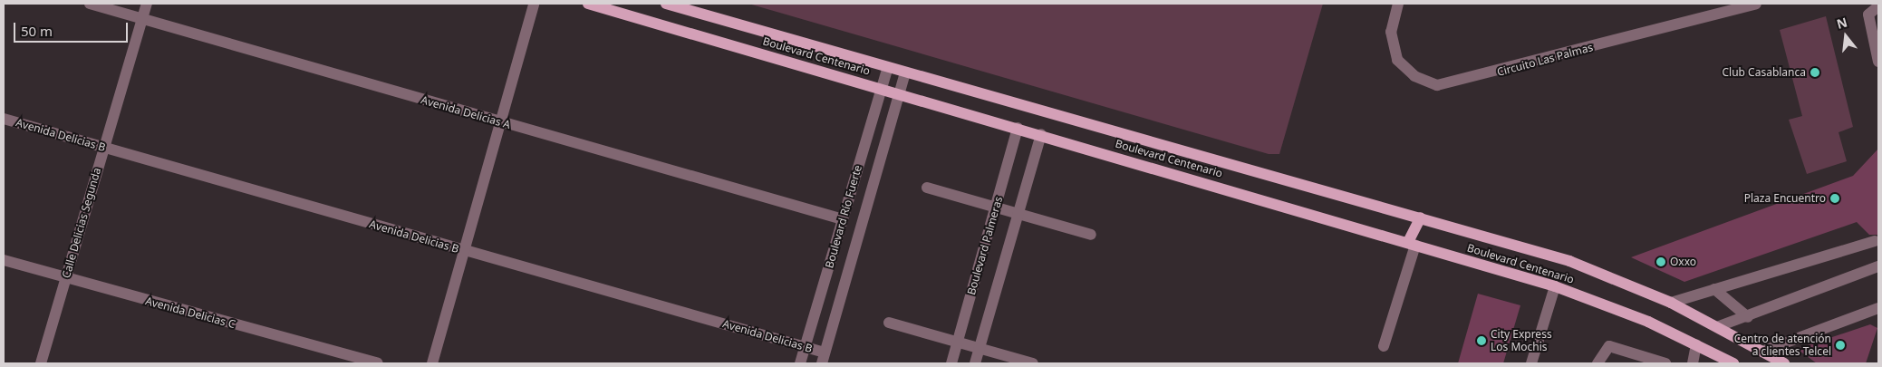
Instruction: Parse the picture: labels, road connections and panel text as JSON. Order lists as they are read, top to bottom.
{
  "streets": {
    "main road": ["Boulevard Centenario"],
    "street": [
      "Circuito Las Palmas",
      "Avenida Delicias A",
      "Avenida Delicias B",
      "Boulevard Río Fuerte",
      "Calle Delicias Segunda",
      "Boulevard Palmeras",
      "Avenida Delicias C"
    ]
  },
  "crossings": [
    ["Boulevard Centenario", "Boulevard Río Fuerte"],
    ["Boulevard Centenario", "Boulevard Palmeras"],
    ["Avenida Delicias A", "Boulevard Río Fuerte"],
    ["Avenida Delicias A", "Calle Delicias Segunda"],
    ["Avenida Delicias B", "Boulevard Río Fuerte"],
    ["Avenida Delicias B", "Calle Delicias Segunda"],
    ["Calle Delicias Segunda", "Avenida Delicias C"]
  ],
  "places": [
    "Club Casablanca",
    "Plaza Encuentro",
    "Oxxo",
    "City Express Los Mochis",
    "Centro de atención a clientes Telcel"
  ],
  "scale_bar": "50 m",
  "north": "top"
}
